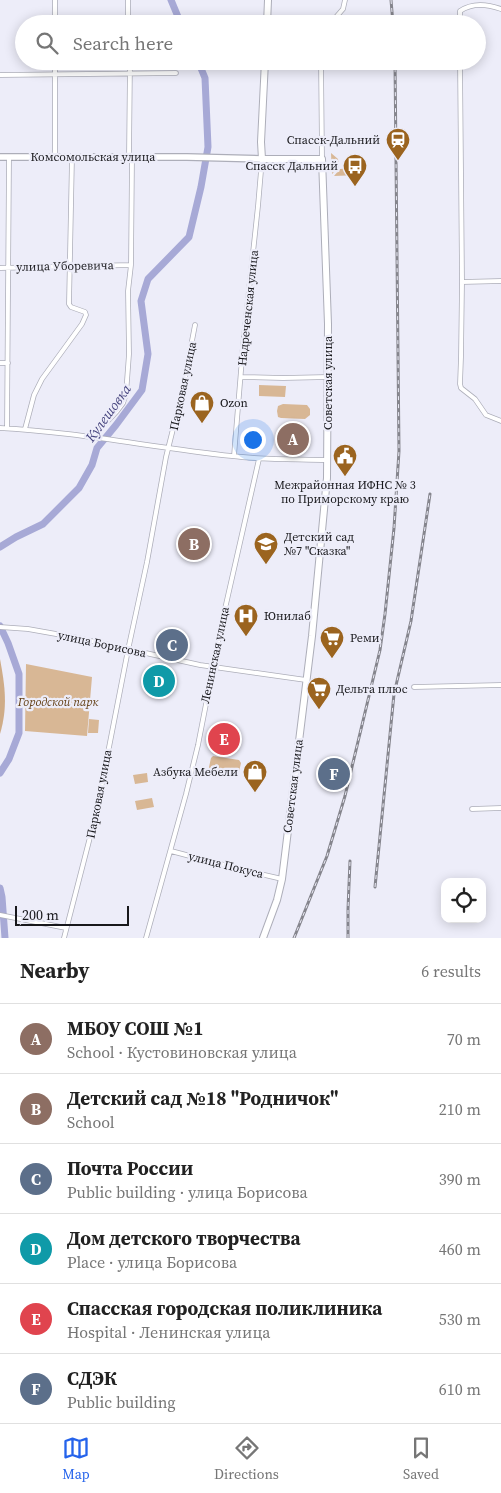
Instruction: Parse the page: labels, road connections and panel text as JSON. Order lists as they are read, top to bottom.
{
  "streets": {
    "main road": ["Комсомольская улица", "Советская улица"],
    "street": [
      "улица Уборевича",
      "Надреченская улица",
      "Парковая улица",
      "улица Борисова",
      "Ленинская улица",
      "улица Покуса"
    ]
  },
  "crossings": [
    ["Комсомольская улица", "Надреченская улица"],
    ["Советская улица", "улица Борисова"],
    ["Советская улица", "улица Покуса"],
    ["Парковая улица", "улица Борисова"],
    ["улица Борисова", "Ленинская улица"],
    ["Ленинская улица", "улица Покуса"]
  ],
  "water": ["Кулешовка"],
  "parks": ["Городской парк"],
  "places": {
    "station": ["Спасск-Дальний"],
    "bus stop": ["Спасск Дальний"],
    "shop": ["Ozon", "Азбука Мебели"],
    "public building": ["Межрайонная ИФНС № 3 по Приморскому краю"],
    "school or university": ["Детский сад №7 \"Сказка\""],
    "hospital": ["Юнилаб"],
    "supermarket": ["Реми", "Дельта плюс"]
  },
  "scale_bar": "200 m",
  "page": {
    "search": "Search here",
    "pins": [
      "A",
      "B",
      "C",
      "D",
      "E",
      "F"
    ],
    "scale": "200 m",
    "heading": ["Nearby", "6 results"],
    "list": [
      {
        "mark": "A",
        "name": "МБОУ СОШ №1",
        "note": "School · Кустовиновская улица",
        "value": "70 m"
      },
      {
        "mark": "B",
        "name": "Детский сад №18 \"Родничок\"",
        "note": "School",
        "value": "210 m"
      },
      {
        "mark": "C",
        "name": "Почта России",
        "note": "Public building · улица Борисова",
        "value": "390 m"
      },
      {
        "mark": "D",
        "name": "Дом детского творчества",
        "note": "Place · улица Борисова",
        "value": "460 m"
      },
      {
        "mark": "E",
        "name": "Спасская городская поликлиника",
        "note": "Hospital · Ленинская улица",
        "value": "530 m"
      },
      {
        "mark": "F",
        "name": "СДЭК",
        "note": "Public building",
        "value": "610 m"
      }
    ],
    "nav": ["Map", "Directions", "Saved"]
  }
}
